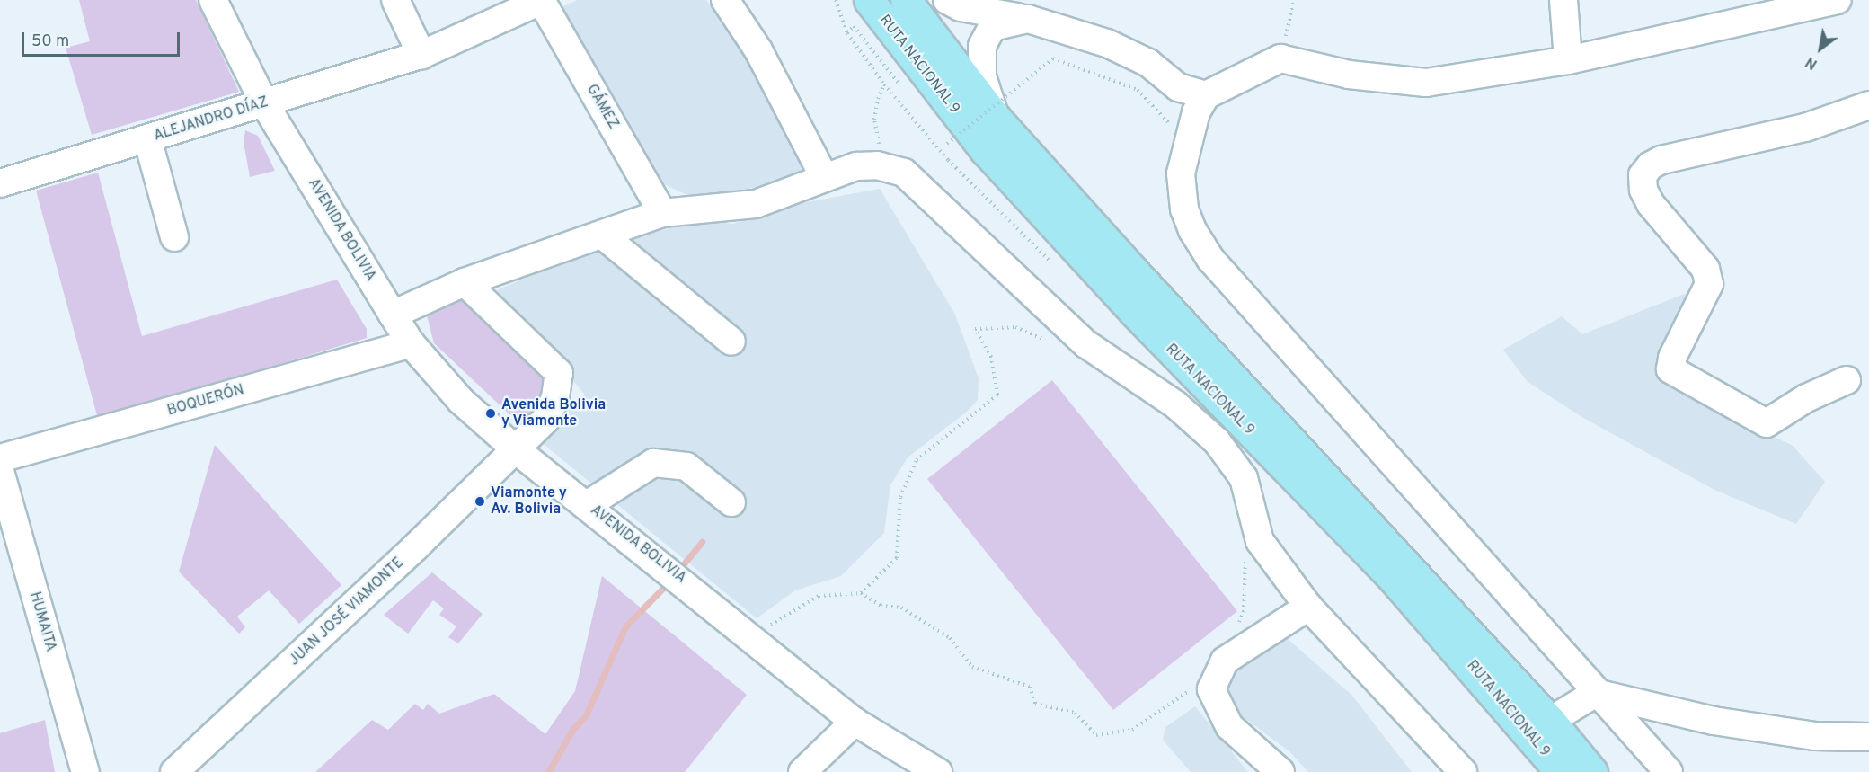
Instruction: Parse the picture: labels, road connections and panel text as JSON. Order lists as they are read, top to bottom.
{
  "streets": {
    "highway": ["RUTA NACIONAL 9"],
    "street": [
      "GÁMEZ",
      "ALEJANDRO DÍAZ",
      "AVENIDA BOLIVIA",
      "BOQUERÓN",
      "JUAN JOSÉ VIAMONTE",
      "HUMAITA"
    ]
  },
  "crossings": [
    ["GÁMEZ", "ALEJANDRO DÍAZ"],
    ["ALEJANDRO DÍAZ", "AVENIDA BOLIVIA"],
    ["AVENIDA BOLIVIA", "BOQUERÓN"],
    ["AVENIDA BOLIVIA", "JUAN JOSÉ VIAMONTE"]
  ],
  "places": ["Avenida Bolivia y Viamonte", "Viamonte y Av. Bolivia"],
  "scale_bar": "50 m",
  "north": "bottom left"
}
